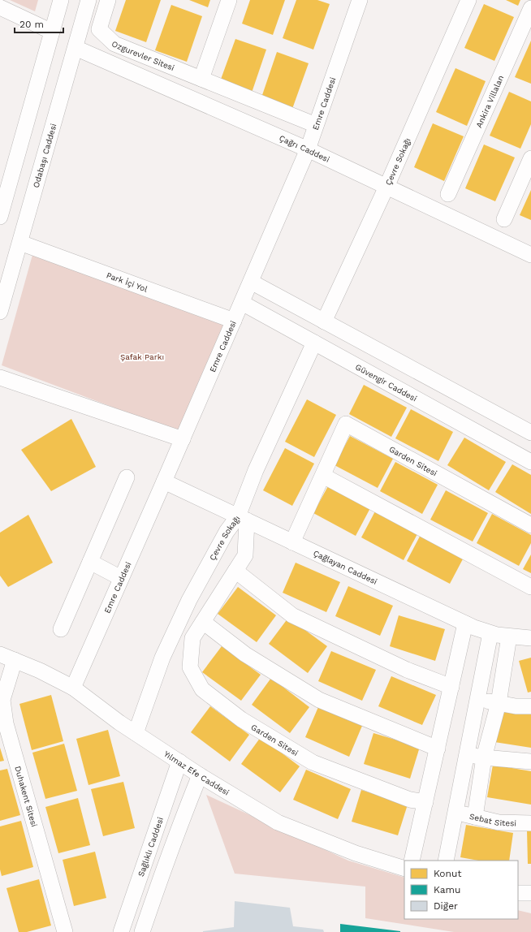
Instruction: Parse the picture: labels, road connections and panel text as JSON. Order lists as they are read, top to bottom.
{
  "streets": {
    "street": [
      "Ozgurevler Sitesi",
      "Ankira Villalan",
      "Emre Caddesi",
      "Çağrı Caddesi",
      "Odabaşı Caddesi",
      "Çevre Sokağı",
      "Park İçi Yol",
      "Güvengir Caddesi",
      "Garden Sitesi",
      "Çağlayan Caddesi",
      "Yılmaz Efe Caddesi",
      "Duhakent Sitesi",
      "Sebat Sitesi",
      "Sağlıklı Caddesi"
    ]
  },
  "crossings": [
    ["Ozgurevler Sitesi", "Emre Caddesi"],
    ["Emre Caddesi", "Çağrı Caddesi"],
    ["Emre Caddesi", "Park İçi Yol"],
    ["Emre Caddesi", "Güvengir Caddesi"],
    ["Emre Caddesi", "Çağlayan Caddesi"],
    ["Emre Caddesi", "Yılmaz Efe Caddesi"],
    ["Çağrı Caddesi", "Odabaşı Caddesi"],
    ["Çağrı Caddesi", "Çevre Sokağı"],
    ["Odabaşı Caddesi", "Park İçi Yol"],
    ["Çevre Sokağı", "Güvengir Caddesi"],
    ["Çevre Sokağı", "Garden Sitesi"],
    ["Çevre Sokağı", "Çağlayan Caddesi"],
    ["Çevre Sokağı", "Yılmaz Efe Caddesi"],
    ["Garden Sitesi", "Çağlayan Caddesi"],
    ["Yılmaz Efe Caddesi", "Duhakent Sitesi"],
    ["Yılmaz Efe Caddesi", "Sağlıklı Caddesi"]
  ],
  "parks": ["Şafak Parkı"],
  "legend": ["Konut", "Kamu", "Diğer"],
  "scale_bar": "20 m"
}
